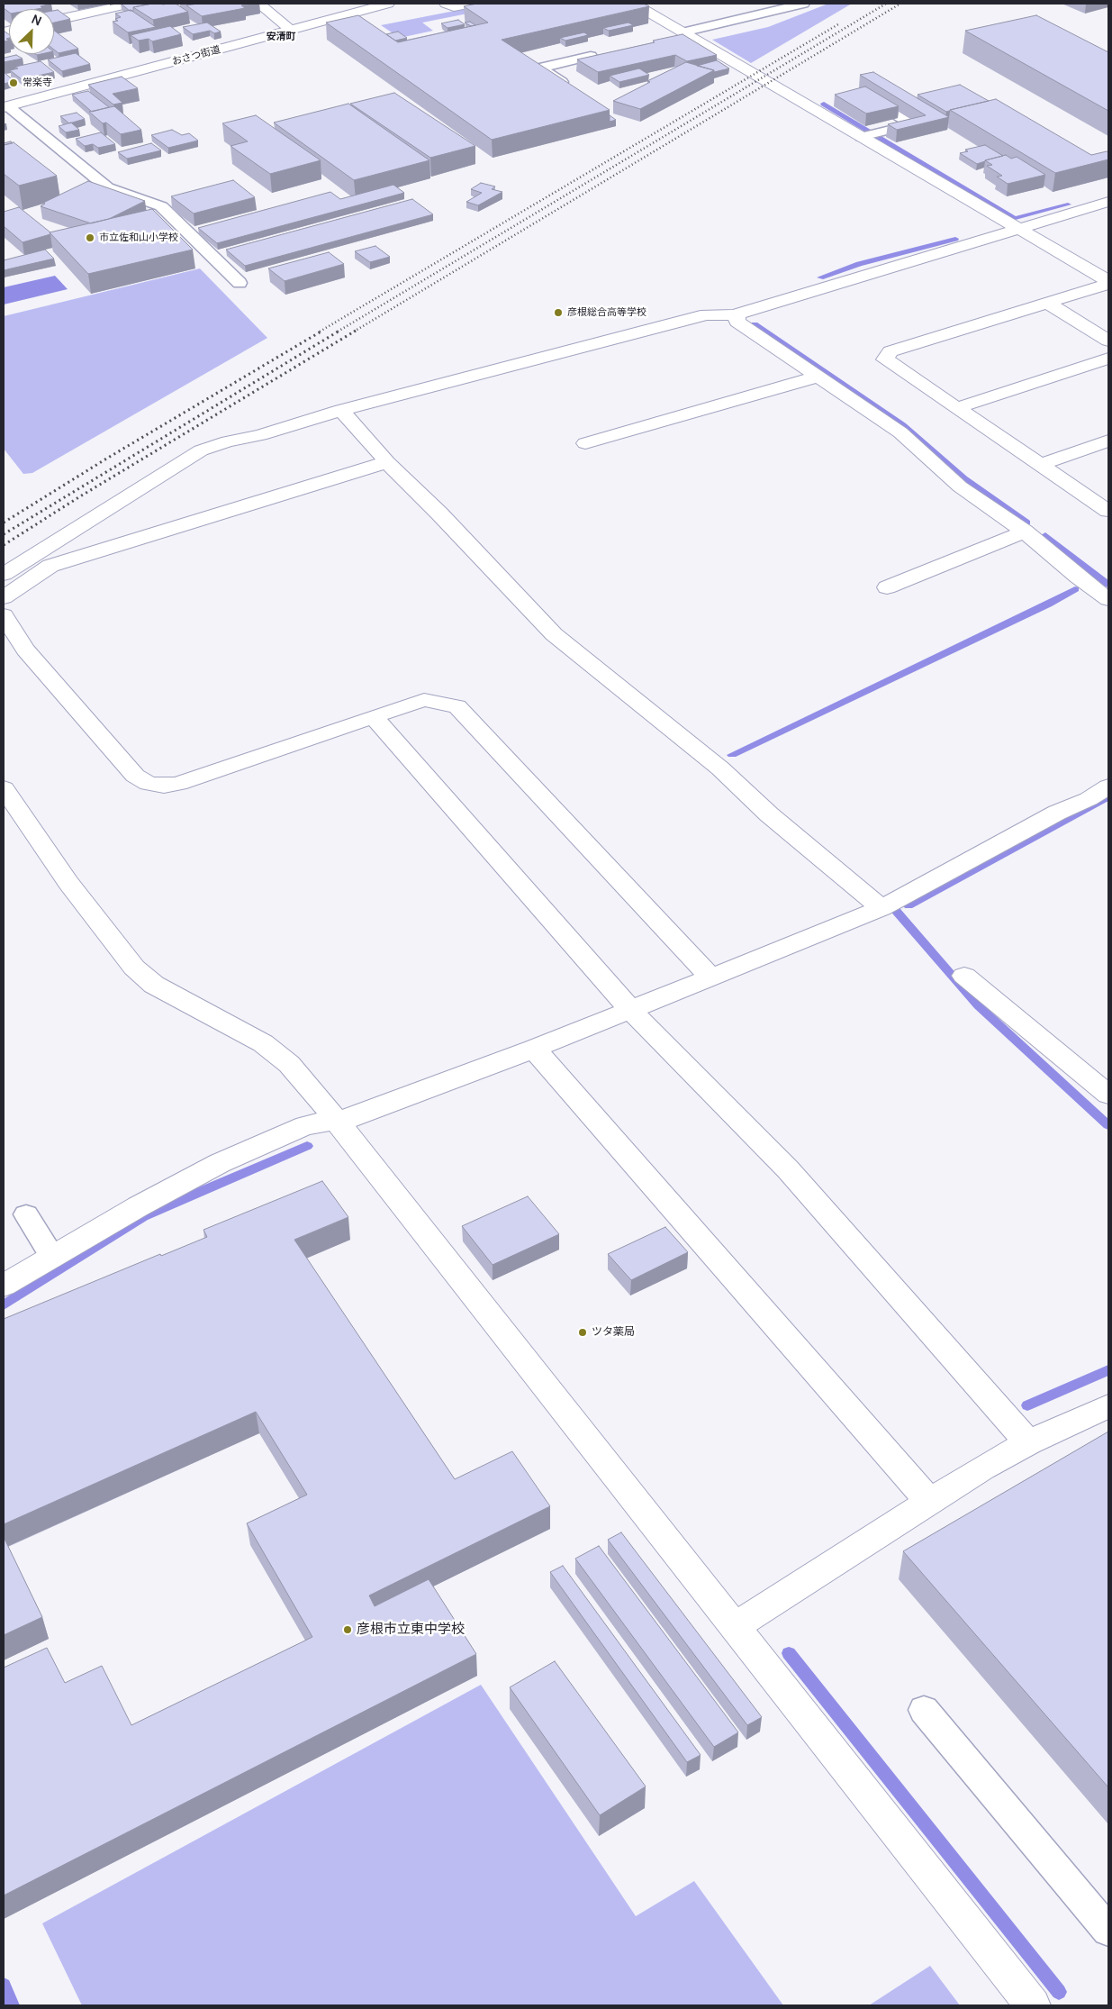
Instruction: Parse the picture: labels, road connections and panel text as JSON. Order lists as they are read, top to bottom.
{
  "streets": {
    "street": ["おさつ街道"]
  },
  "districts": ["安清町"],
  "places": [
    "常楽寺",
    "市立佐和山小学校",
    "彦根総合高等学校",
    "ツタ薬局",
    "彦根市立東中学校"
  ],
  "north": "top right"
}
